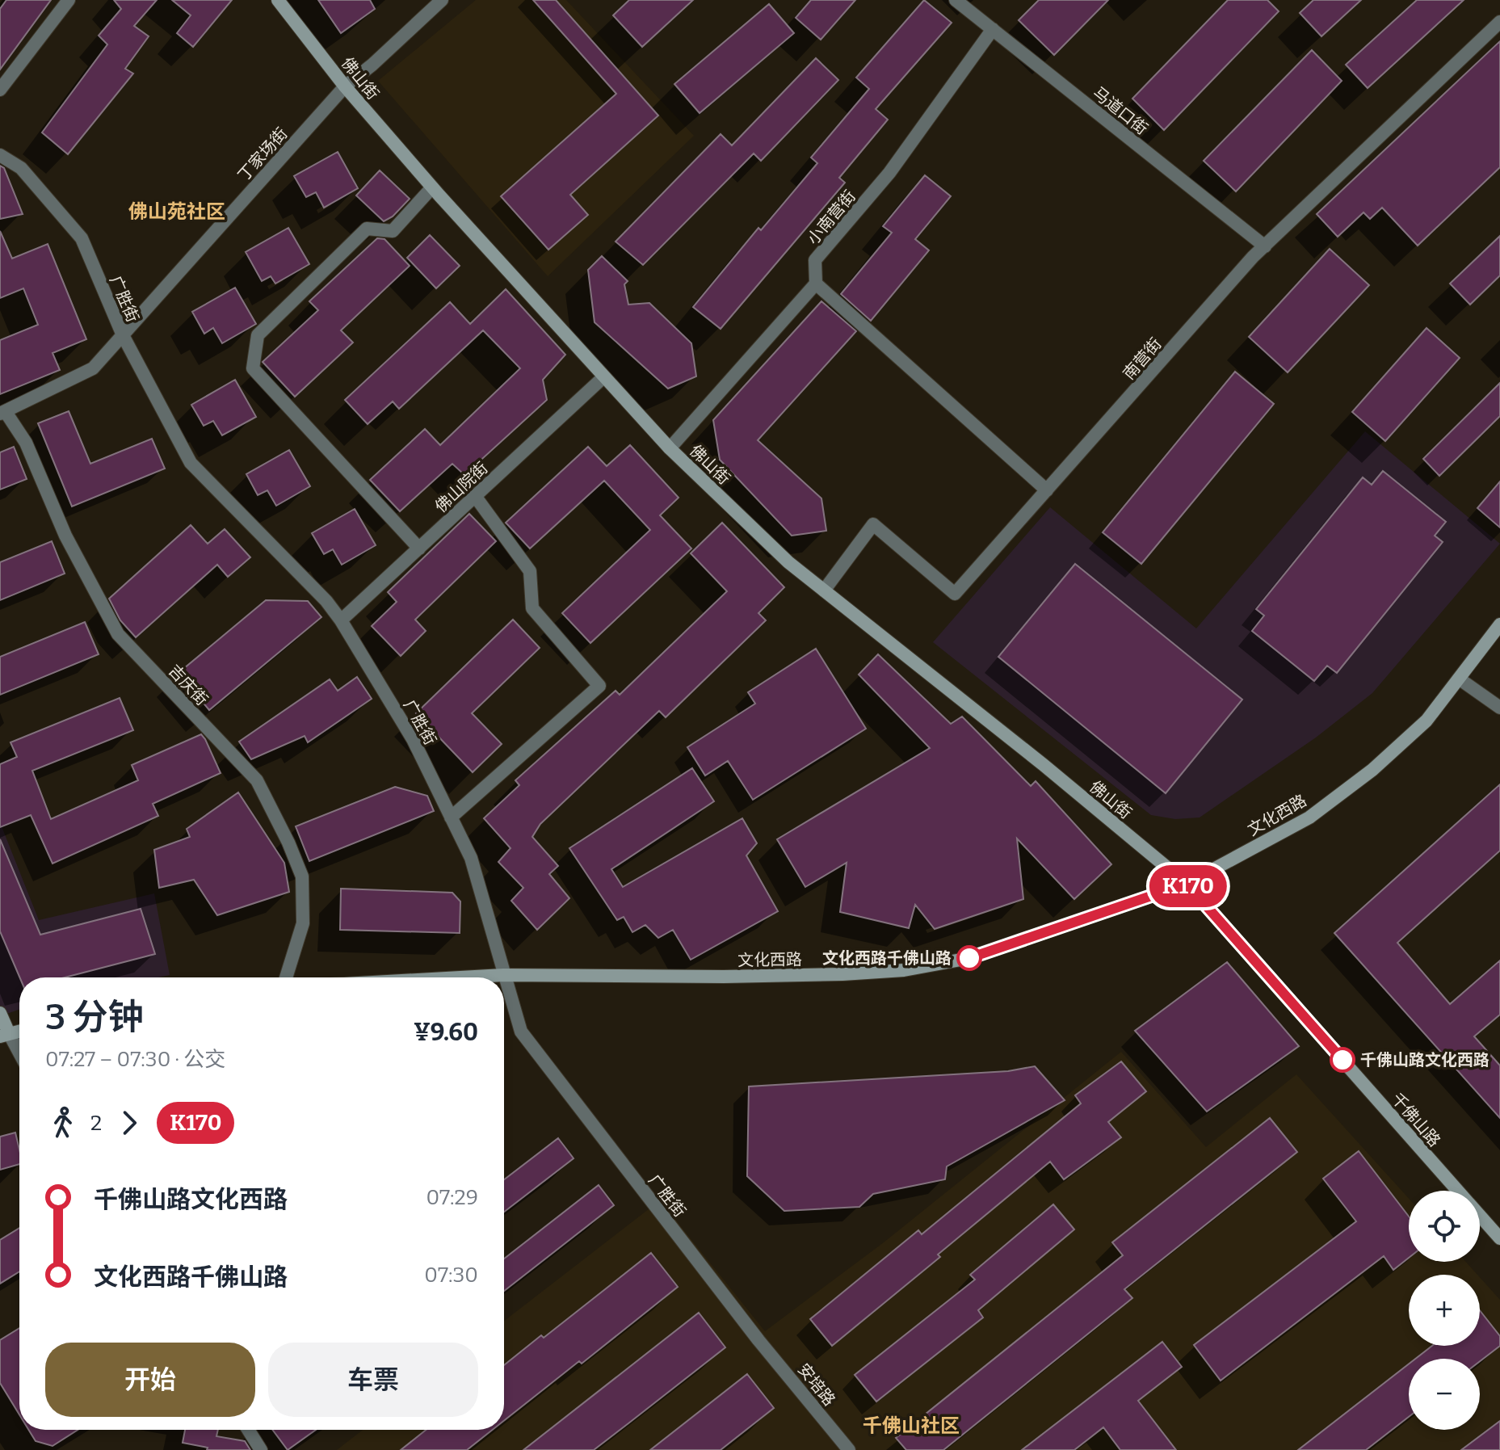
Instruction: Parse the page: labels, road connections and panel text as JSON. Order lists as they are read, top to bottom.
{
  "streets": {
    "main road": ["佛山街", "文化西路", "千佛山路"],
    "street": [
      "马道口街",
      "丁家场街",
      "小南营街",
      "广胜街",
      "南营街",
      "佛山院街",
      "吉庆街",
      "安培路"
    ]
  },
  "crossings": [
    ["佛山街", "丁家场街"],
    ["佛山街", "南营街"],
    ["佛山街", "佛山院街"],
    ["佛山街", "文化西路"],
    ["佛山街", "千佛山路"],
    ["马道口街", "小南营街"],
    ["马道口街", "南营街"],
    ["丁家场街", "广胜街"],
    ["丁家场街", "吉庆街"],
    ["广胜街", "佛山院街"],
    ["广胜街", "文化西路"],
    ["广胜街", "安培路"],
    ["文化西路", "千佛山路"]
  ],
  "districts": ["佛山苑社区", "千佛山社区"],
  "places": ["文化西路千佛山路", "千佛山路文化西路"],
  "lines": ["bus line K170"],
  "page": {
    "on_map": "K170",
    "heading": ["3 分钟", "07:27 – 07:30 · 公交", "¥9.60"],
    "legs": ["2", "K170"],
    "list": [
      {
        "name": "千佛山路文化西路",
        "value": "07:29"
      },
      {
        "name": "文化西路千佛山路",
        "value": "07:30"
      }
    ],
    "map_buttons": ["+", "−"],
    "buttons": ["开始", "车票"]
  }
}
